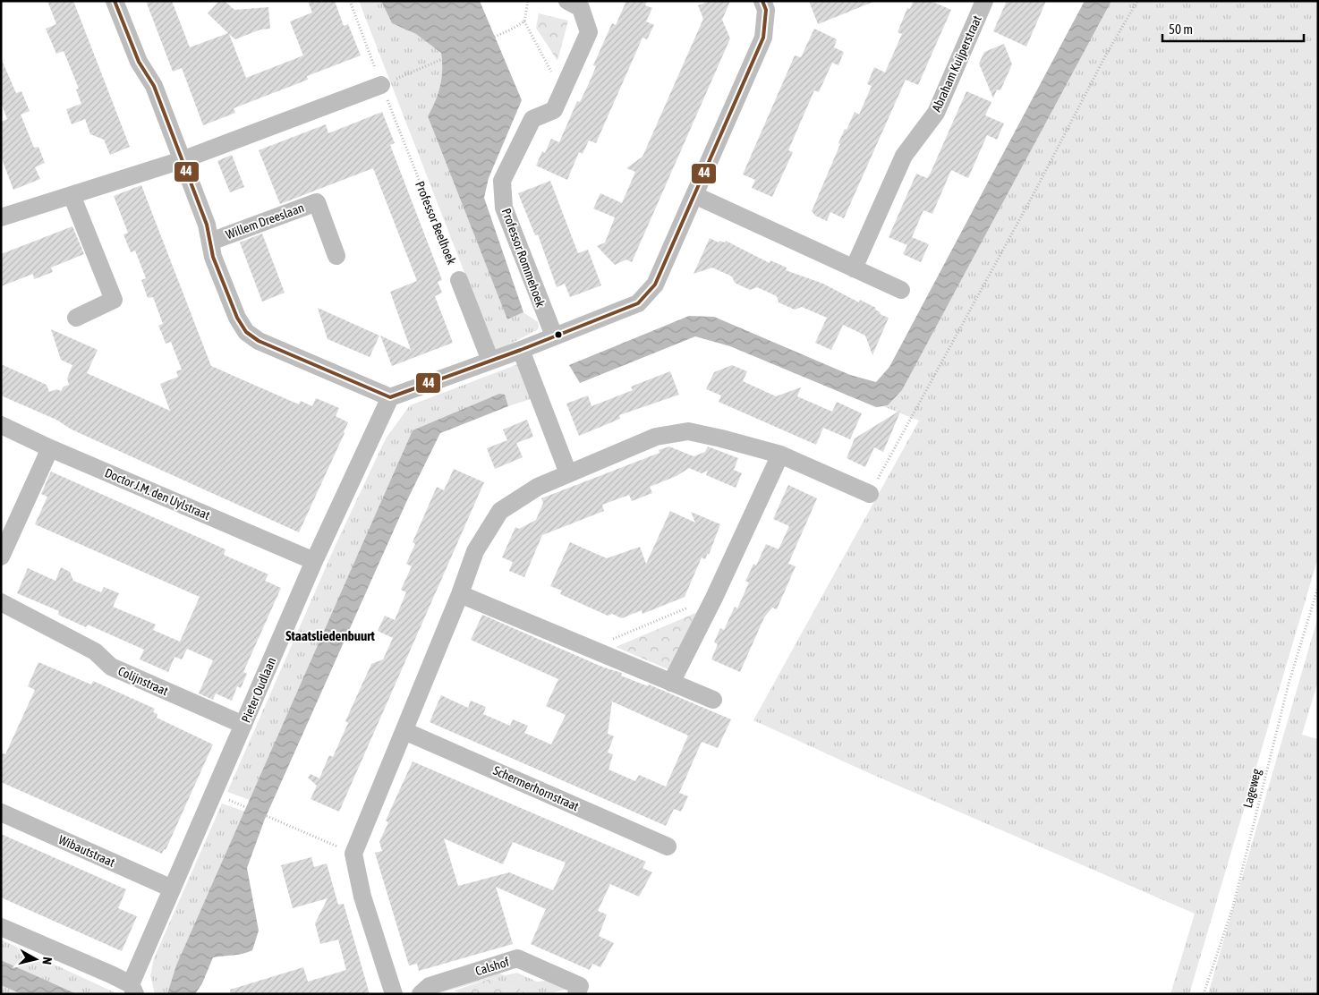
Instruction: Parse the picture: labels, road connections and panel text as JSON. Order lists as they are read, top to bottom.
{
  "streets": {
    "street": [
      "Abraham Kuijperstraat",
      "Willem Dreeslaan",
      "Professor Beelhoek",
      "Professor Rommehoek",
      "Doctor J.M. den Uylstraat",
      "Colijnstraat",
      "Pieter Oudlaan",
      "Schermerhornstraat",
      "Wibautstraat",
      "Calshof"
    ],
    "path": ["Lageweg"]
  },
  "crossings": [
    ["Willem Dreeslaan", "Pieter Oudlaan"],
    ["Doctor J.M. den Uylstraat", "Pieter Oudlaan"],
    ["Colijnstraat", "Pieter Oudlaan"],
    ["Pieter Oudlaan", "Wibautstraat"]
  ],
  "districts": ["Staatsliedenbuurt"],
  "lines": ["transit line 44"],
  "scale_bar": "50 m",
  "north": "right"
}
